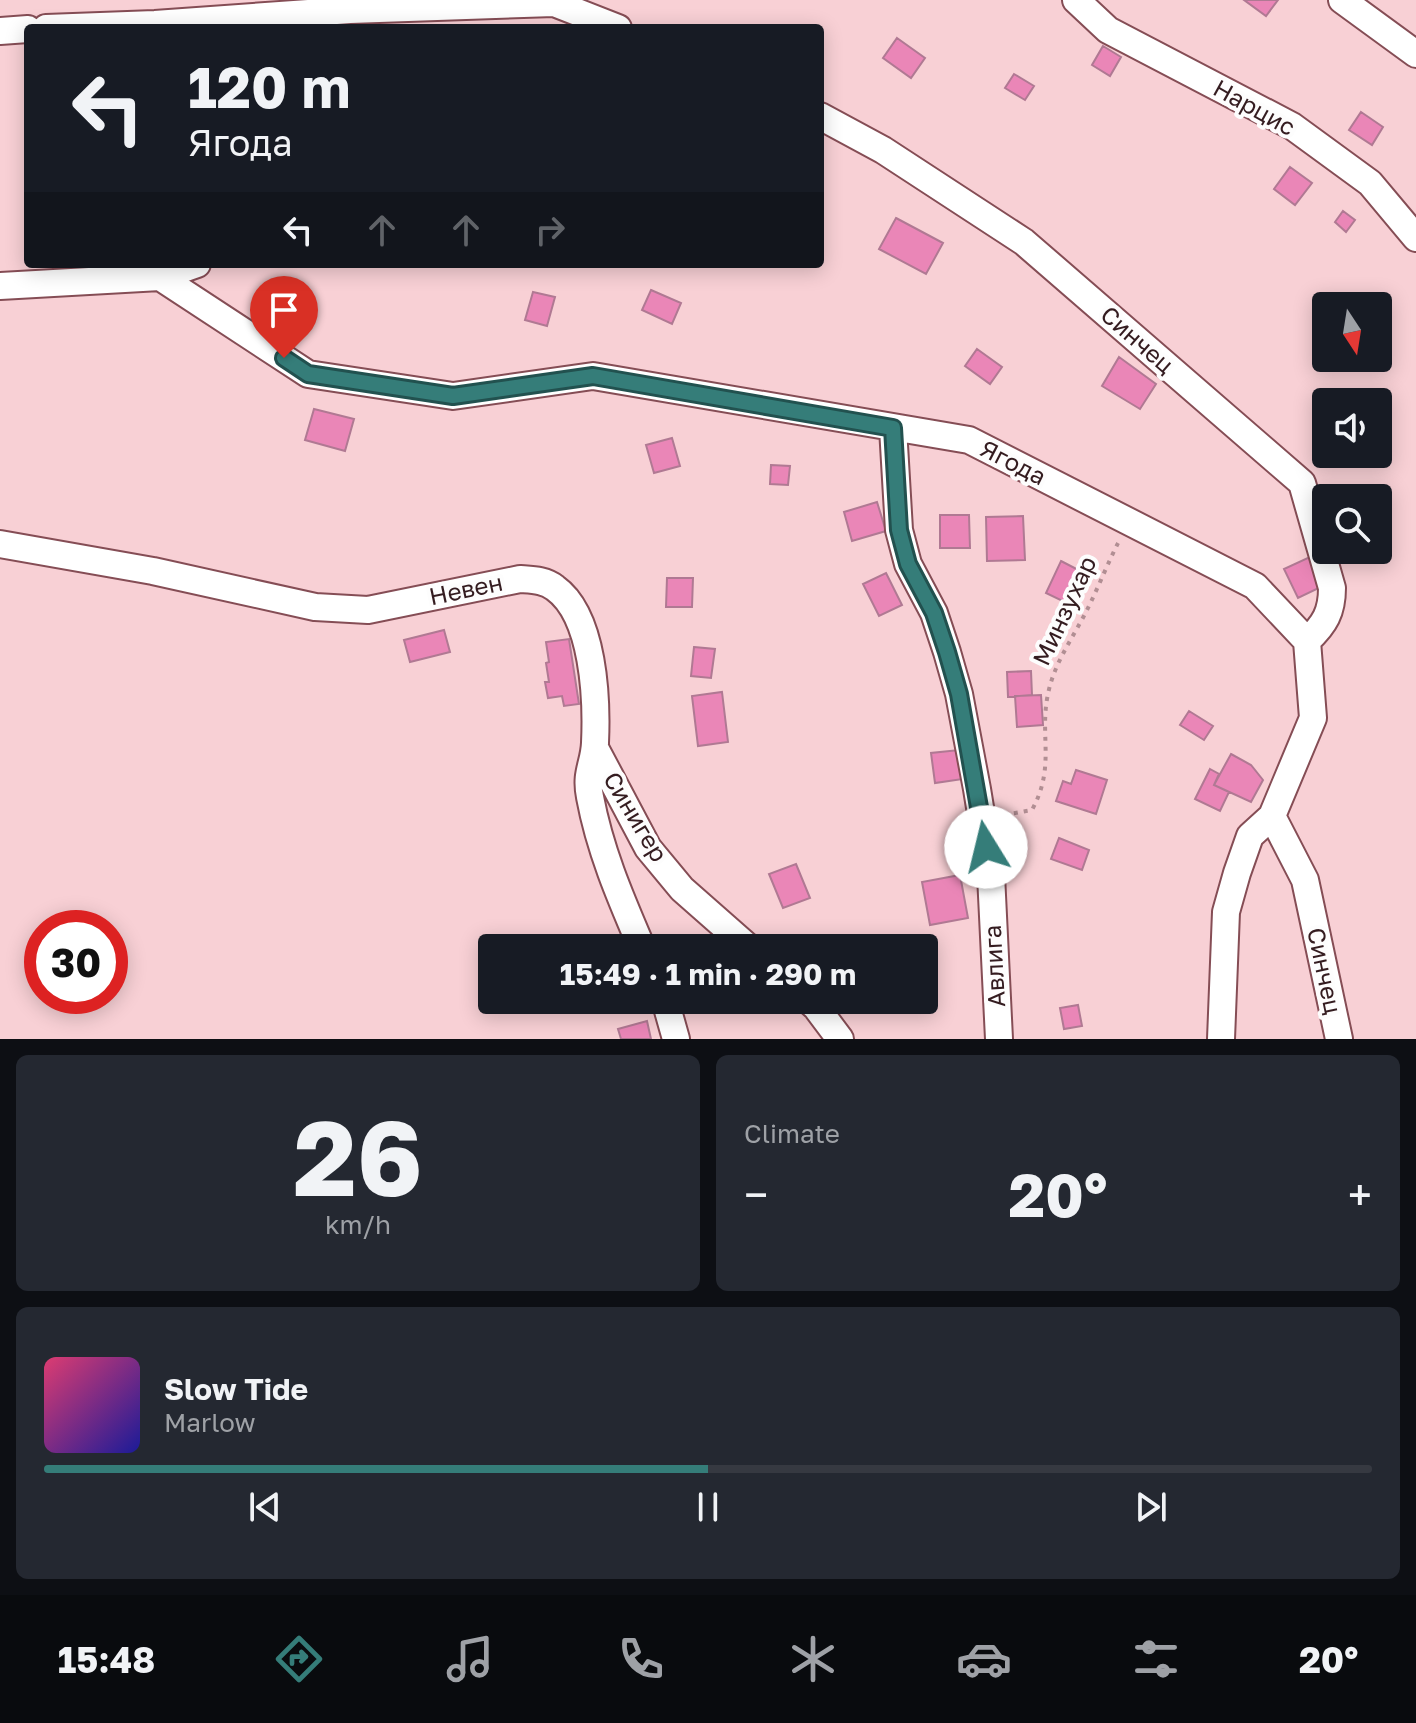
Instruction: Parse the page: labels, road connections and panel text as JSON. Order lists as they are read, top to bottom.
{
  "streets": {
    "street": [
      "Нарцис",
      "Синчец",
      "Ягода",
      "Невен",
      "Синигер",
      "Авлига"
    ],
    "path": ["Минзухар"]
  },
  "crossings": [
    ["Синчец", "Ягода"],
    ["Ягода", "Минзухар"],
    ["Ягода", "Авлига"],
    ["Невен", "Синигер"],
    ["Минзухар", "Авлига"]
  ],
  "north": "bottom",
  "page": {
    "turn": ["120 m", "Ягода"],
    "limit": "30",
    "trip": "15:49 · 1 min · 290 m",
    "tile": [
      ["26", "km/h"],
      "Climate"
    ],
    "heat": ["−", "20°", "+"],
    "song": ["Slow Tide", "Marlow"],
    "tabs": ["15:48", "20°"]
  }
}
